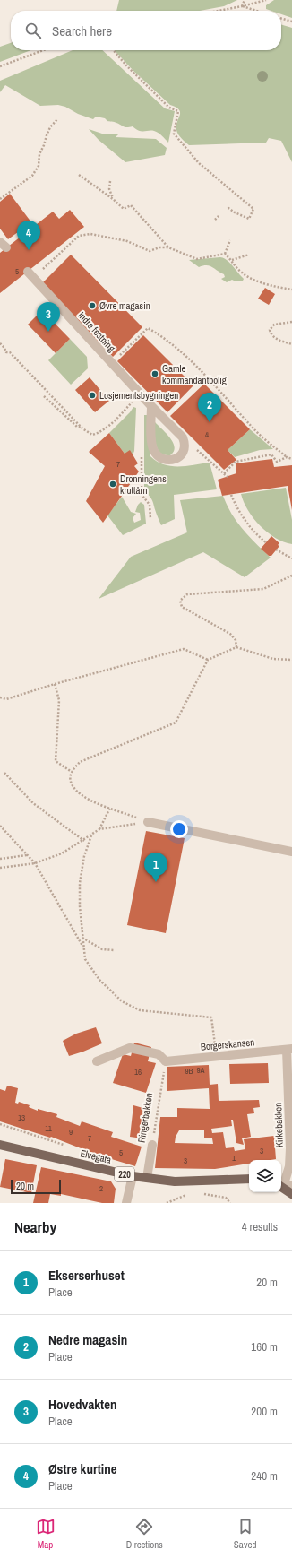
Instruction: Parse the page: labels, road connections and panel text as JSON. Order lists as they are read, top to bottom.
{
  "streets": {
    "main road": ["Elvegata", "220"],
    "street": [
      "Indre festning",
      "Borgerskansen",
      "Ringerbakken",
      "Kirkebakken"
    ]
  },
  "crossings": [
    ["Borgerskansen", "Ringerbakken"],
    ["Borgerskansen", "Kirkebakken"],
    ["Ringerbakken", "Elvegata"]
  ],
  "places": [
    "Øvre magasin",
    "Gamle kommandantbolig",
    "Losjementsbygningen",
    "Dronningens kruttårn"
  ],
  "house_numbers": [
    "5",
    "4",
    "7",
    "9A",
    "9B",
    "16",
    "13",
    "11",
    "9",
    "7",
    "3",
    "5",
    "1",
    "3",
    "2"
  ],
  "scale_bar": "20 m",
  "page": {
    "search": "Search here",
    "pins": [
      "4",
      "3",
      "2",
      "1"
    ],
    "scale": "20 m",
    "heading": ["Nearby", "4 results"],
    "list": [
      {
        "mark": "1",
        "name": "Ekserserhuset",
        "note": "Place",
        "value": "20 m"
      },
      {
        "mark": "2",
        "name": "Nedre magasin",
        "note": "Place",
        "value": "160 m"
      },
      {
        "mark": "3",
        "name": "Hovedvakten",
        "note": "Place",
        "value": "200 m"
      },
      {
        "mark": "4",
        "name": "Østre kurtine",
        "note": "Place",
        "value": "240 m"
      }
    ],
    "nav": ["Map", "Directions", "Saved"]
  }
}
